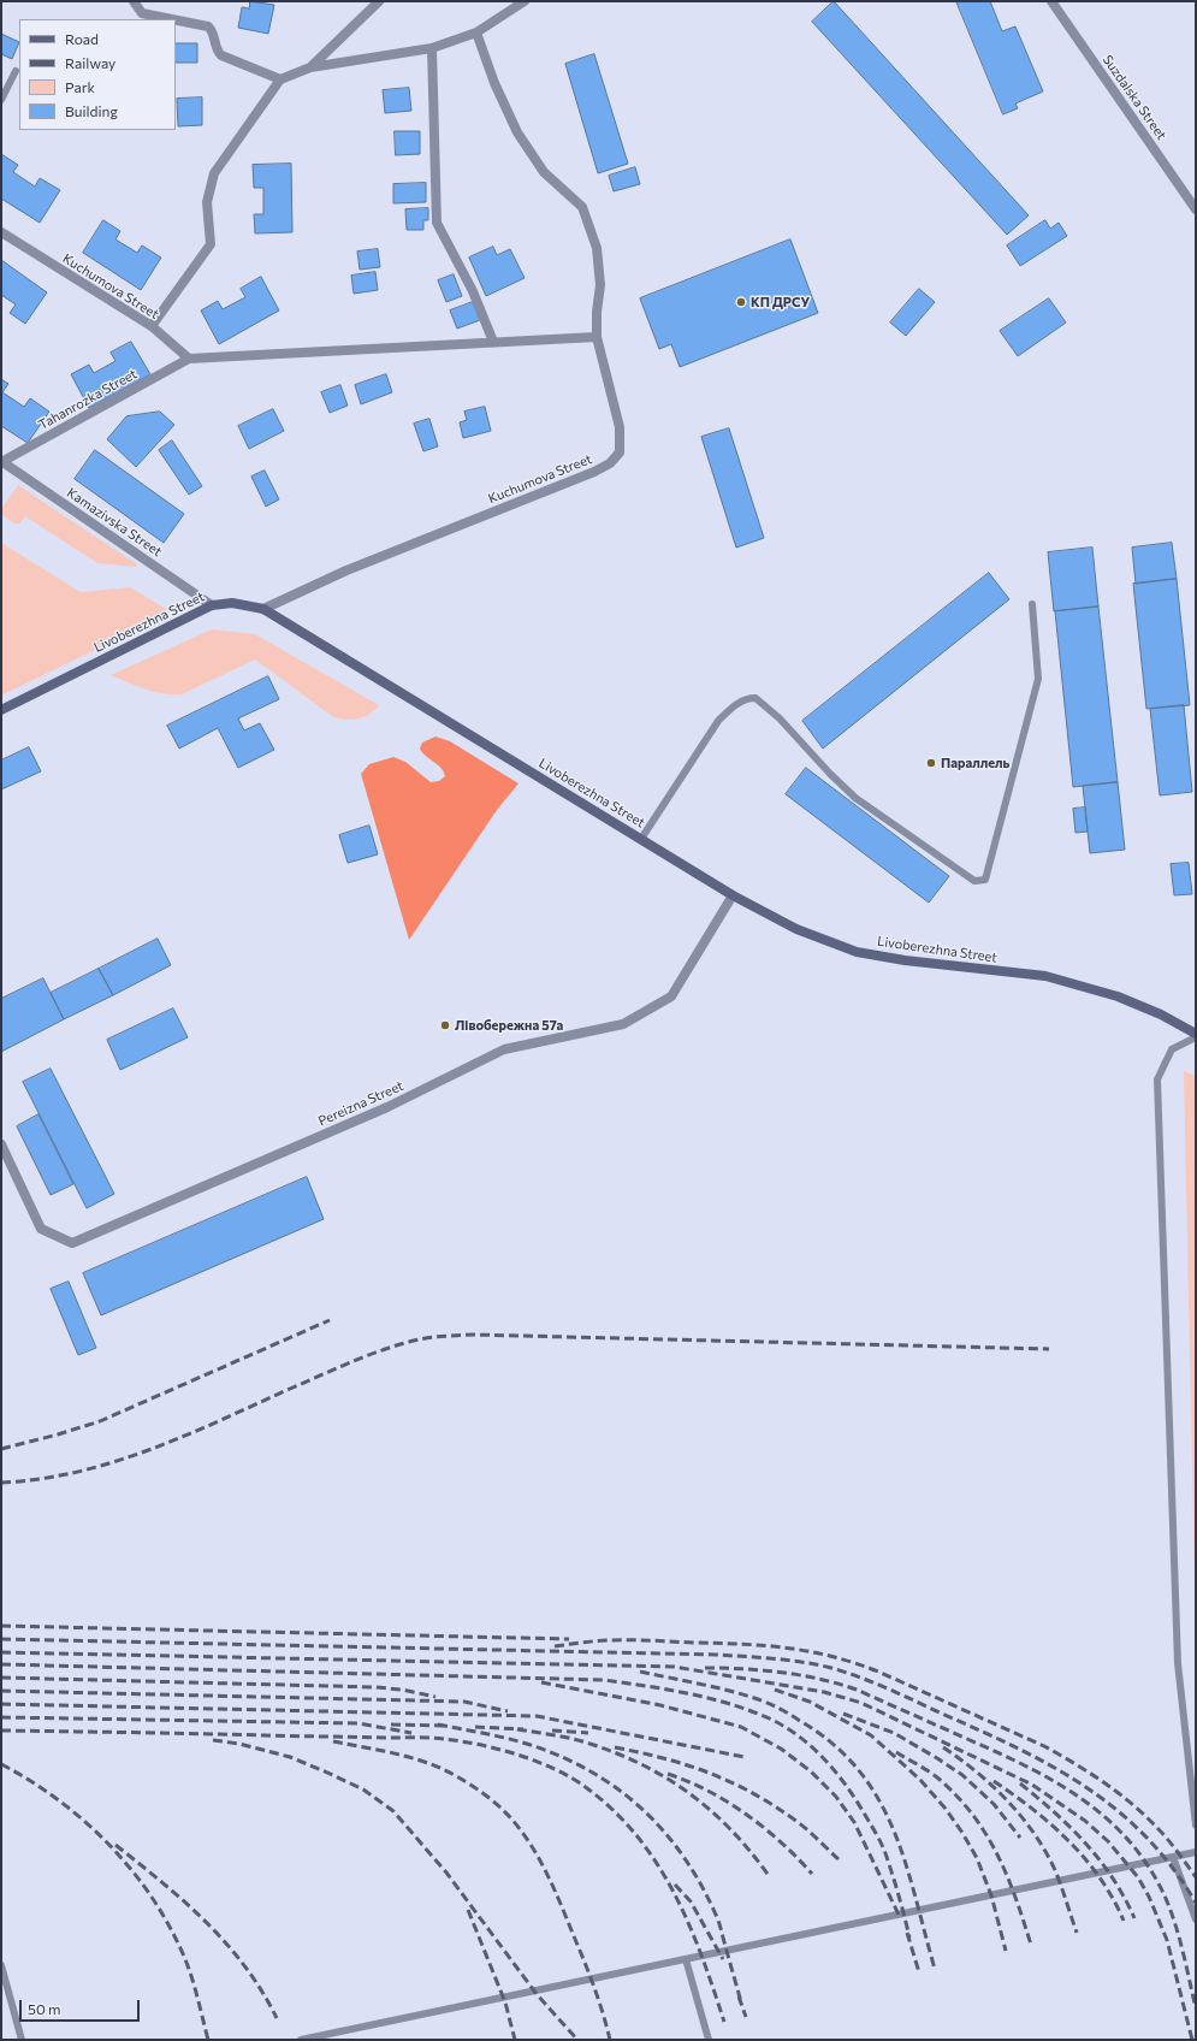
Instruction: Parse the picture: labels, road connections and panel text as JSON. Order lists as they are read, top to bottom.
{
  "streets": {
    "main road": ["Livoberezhna Street"],
    "street": [
      "Suzdalska Street",
      "Kuchumova Street",
      "Tahanrozka Street",
      "Kamazivska Street",
      "Pereizna Street"
    ]
  },
  "crossings": [
    ["Kuchumova Street", "Tahanrozka Street"],
    ["Kuchumova Street", "Livoberezhna Street"],
    ["Tahanrozka Street", "Kamazivska Street"],
    ["Kamazivska Street", "Livoberezhna Street"],
    ["Livoberezhna Street", "Pereizna Street"]
  ],
  "places": ["КП ДРСУ", "Параллель", "Лівобережна 57а"],
  "legend": [
    "Road",
    "Railway",
    "Park",
    "Building"
  ],
  "scale_bar": "50 m"
}
